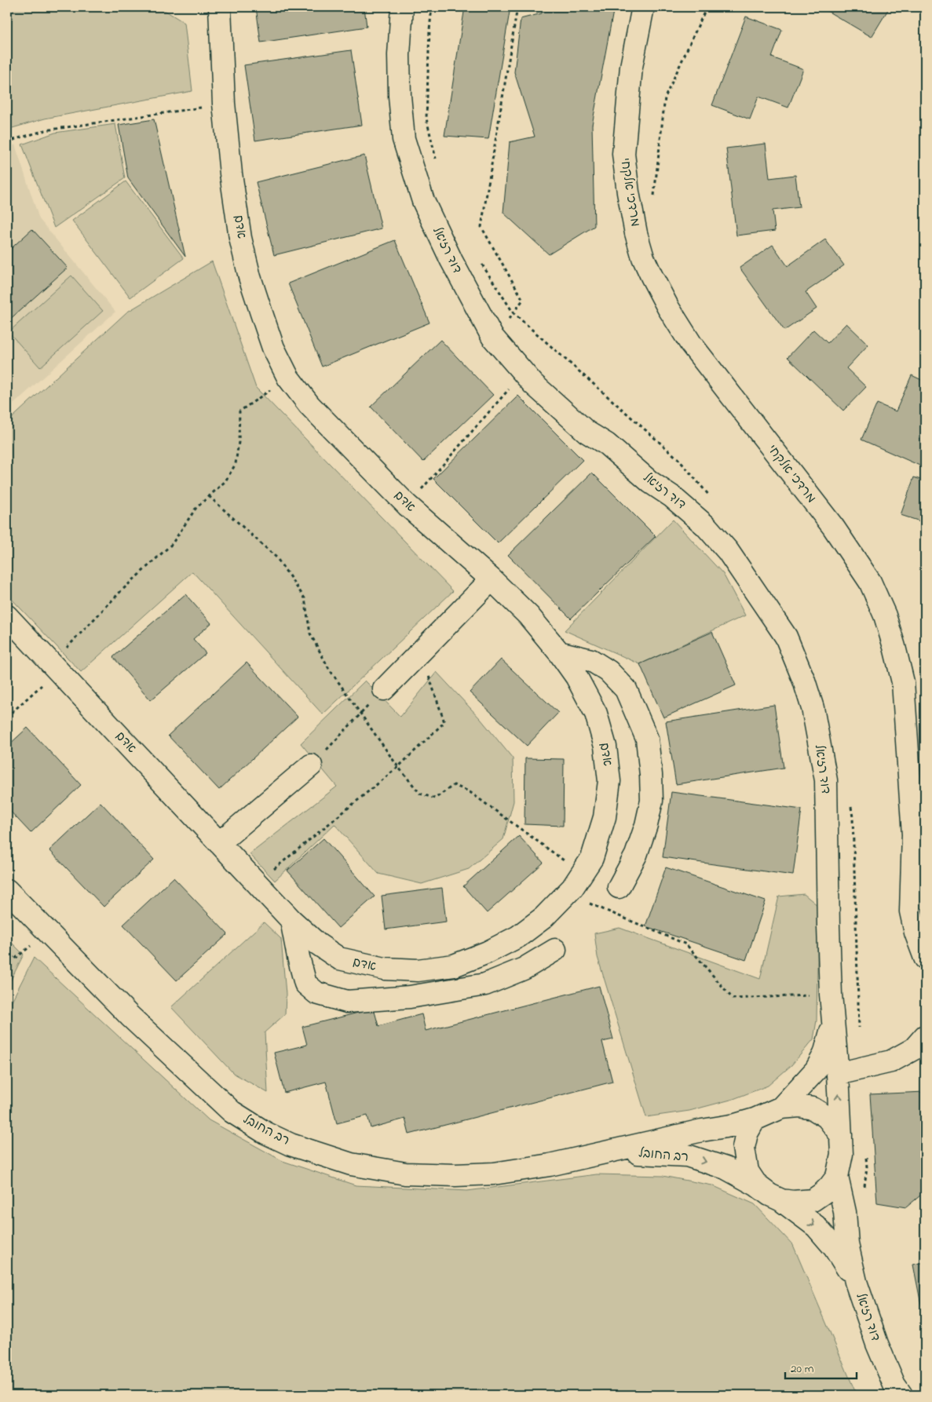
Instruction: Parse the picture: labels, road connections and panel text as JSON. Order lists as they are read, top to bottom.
{
  "streets": {
    "street": [
      "מרדכי אלקחי",
      "אדם",
      "דוד רזיאל",
      "רב החובל"
    ]
  },
  "crossings": [
    ["דוד רזיאל", "רב החובל"]
  ],
  "scale_bar": "20 m"
}
